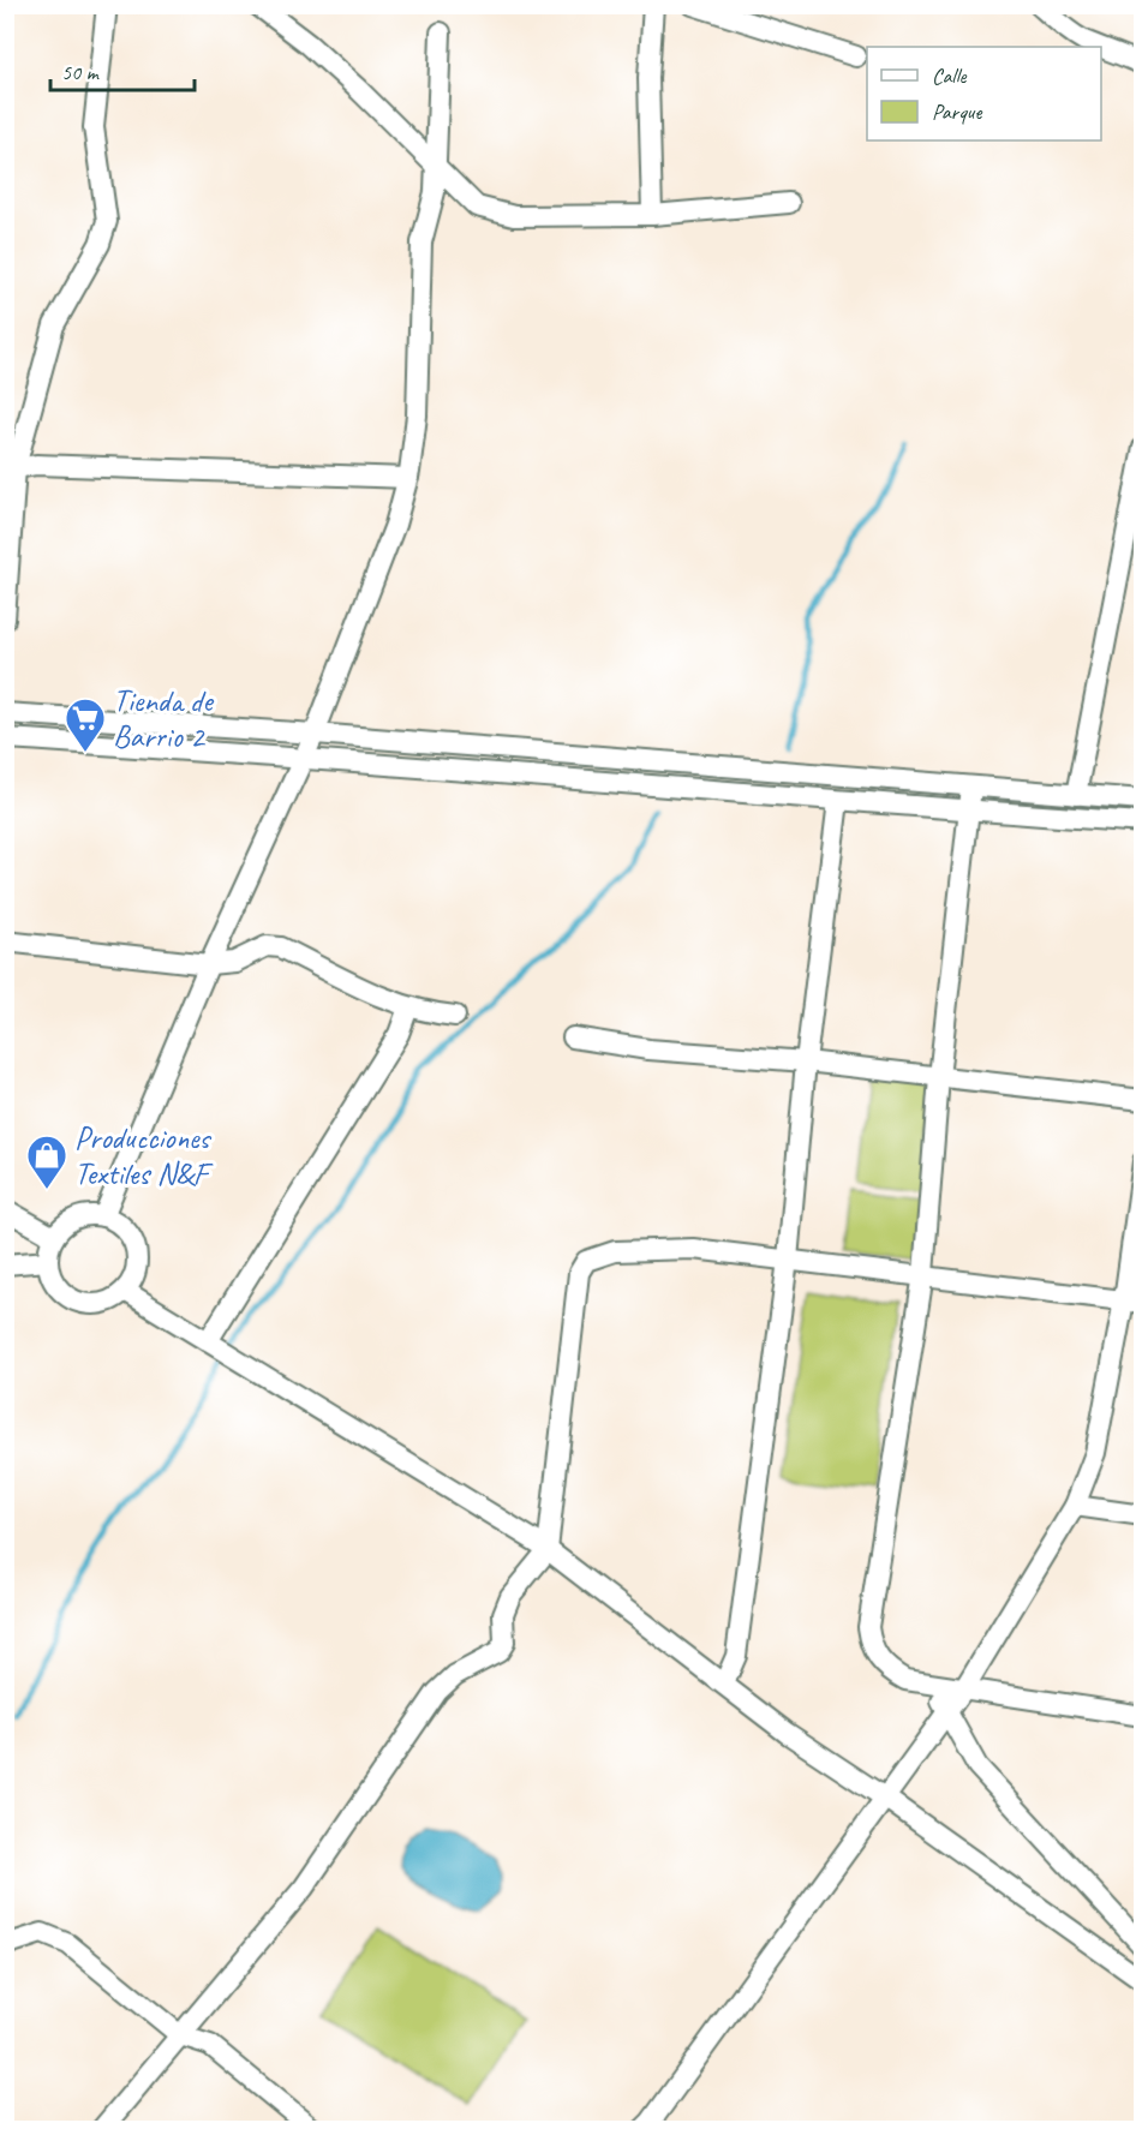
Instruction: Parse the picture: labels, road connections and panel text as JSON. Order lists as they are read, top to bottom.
{
  "places": {
    "supermarket": ["Tienda de Barrio 2"],
    "shop": ["Producciones Textiles N&F"]
  },
  "legend": ["Calle", "Parque"],
  "scale_bar": "50 m"
}
